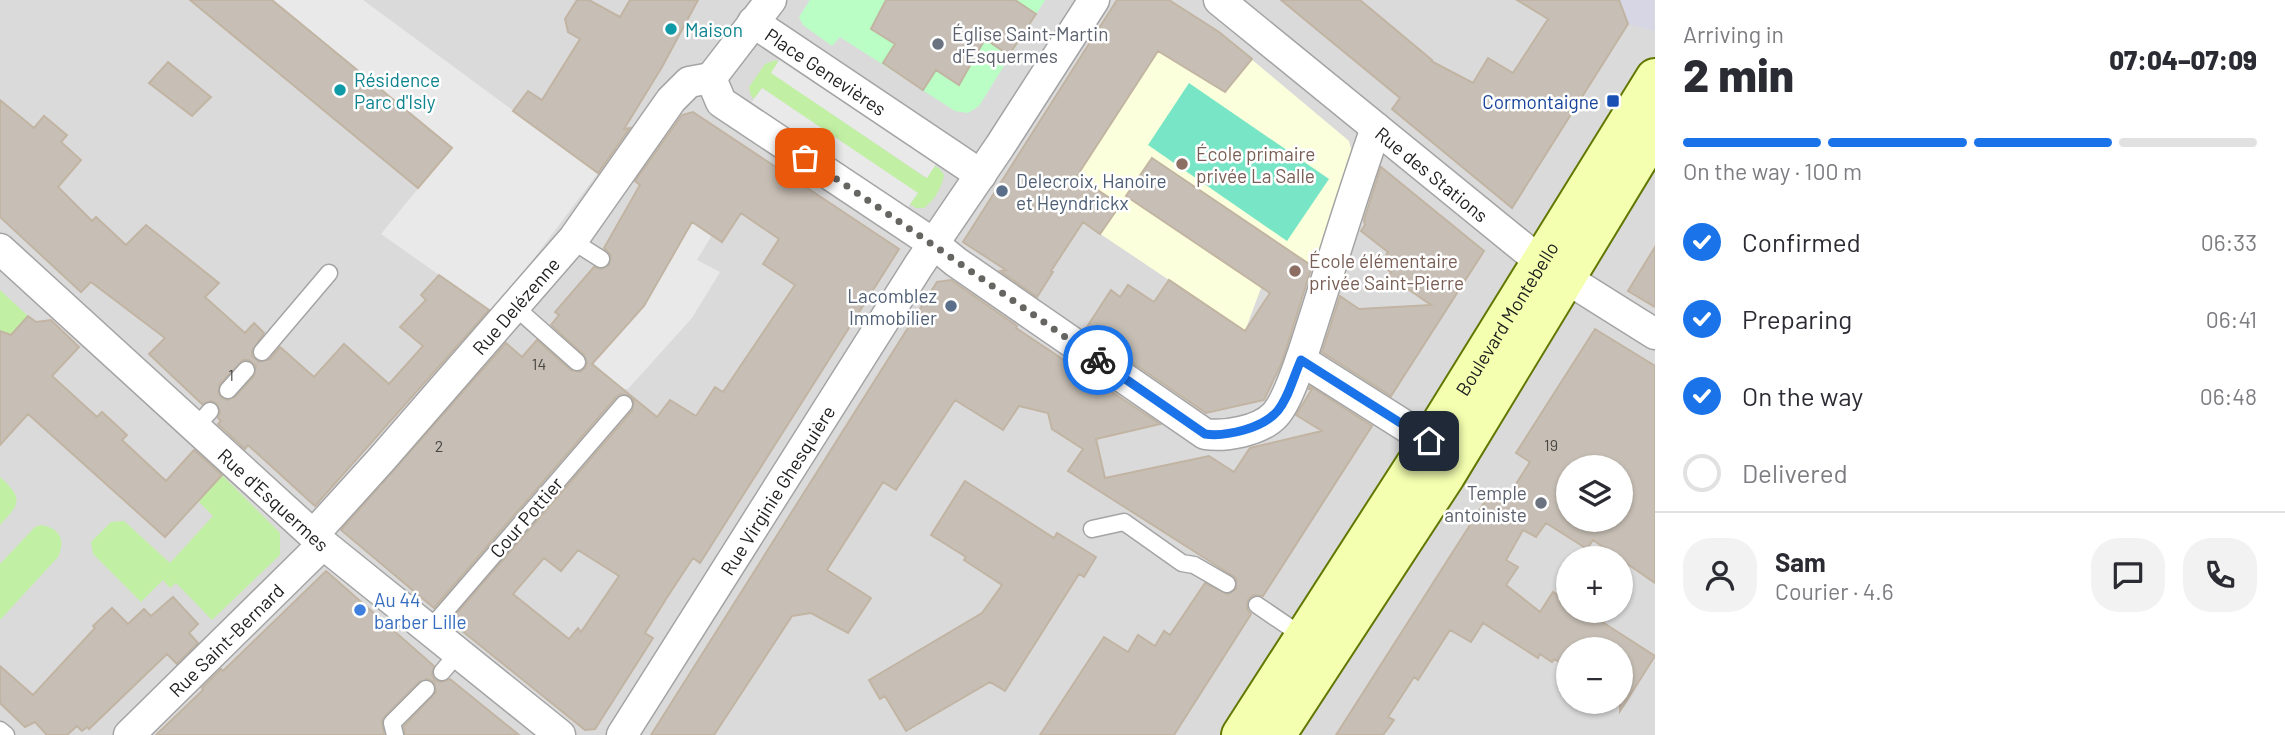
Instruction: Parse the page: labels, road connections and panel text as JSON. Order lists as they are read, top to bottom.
{
  "streets": {
    "main road": ["Boulevard Montebello"],
    "street": [
      "Place Genevières",
      "Rue des Stations",
      "Rue Delézenne",
      "Rue Virginie Ghesquière",
      "Rue d'Esquermes",
      "Rue Saint-Bernard"
    ],
    "lane": ["Cour Pottier"]
  },
  "crossings": [
    ["Place Genevières", "Rue Delézenne"],
    ["Rue des Stations", "Boulevard Montebello"],
    ["Rue Delézenne", "Rue d'Esquermes"],
    ["Rue Delézenne", "Rue Saint-Bernard"],
    ["Rue d'Esquermes", "Cour Pottier"],
    ["Rue d'Esquermes", "Rue Saint-Bernard"]
  ],
  "places": {
    "other": [
      "Maison",
      "Église Saint-Martin d'Esquermes",
      "Résidence Parc d'Isly",
      "École primaire privée La Salle",
      "Delecroix, Hanoire et Heyndrickx",
      "École élémentaire privée Saint-Pierre",
      "Lacomblez Immobilier",
      "Temple antoiniste",
      "Au 44 barber Lille"
    ],
    "transit": ["Cormontaigne"]
  },
  "house_numbers": [
    "14",
    "1",
    "19",
    "2"
  ],
  "page": {
    "heading": ["2 min", "Arriving in", "07:04–07:09"],
    "panel": ["Sam", "Courier · 4.6"],
    "bar": "On the way · 100 m",
    "list": [
      ["Confirmed", "06:33"],
      ["Preparing", "06:41"],
      ["On the way", "06:48"],
      "Delivered"
    ],
    "map_buttons": ["+", "−"]
  }
}
